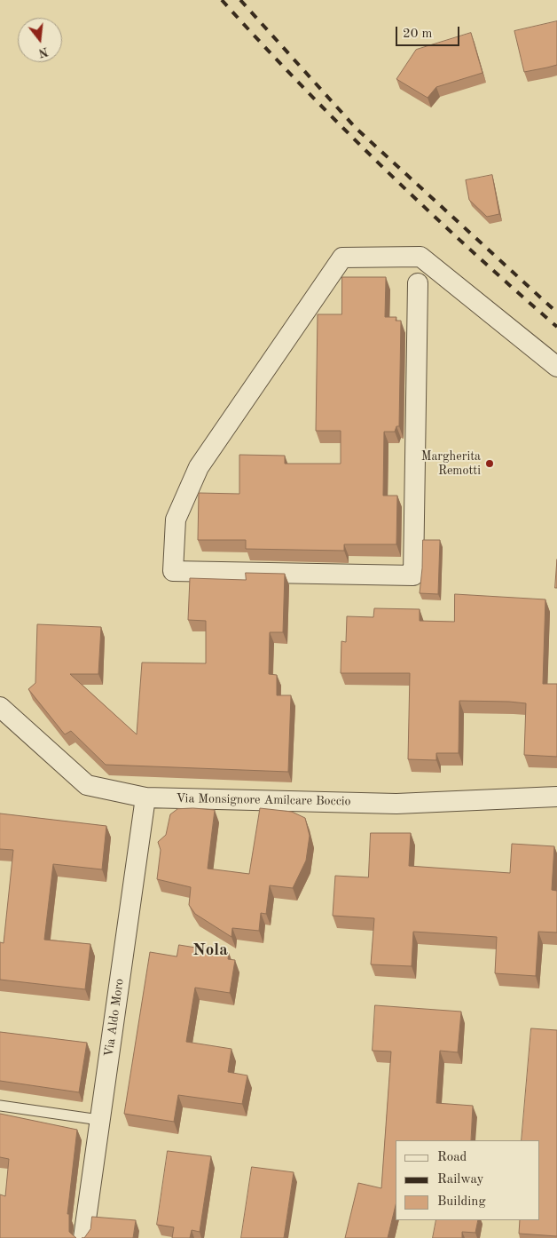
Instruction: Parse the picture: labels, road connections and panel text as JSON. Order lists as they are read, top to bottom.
{
  "streets": {
    "street": ["Via Monsignore Amilcare Boccio", "Via Aldo Moro"]
  },
  "crossings": [
    ["Via Monsignore Amilcare Boccio", "Via Aldo Moro"]
  ],
  "districts": ["Nola"],
  "places": ["Margherita Remotti"],
  "legend": ["Road", "Railway", "Building"],
  "scale_bar": "20 m",
  "north": "bottom"
}
